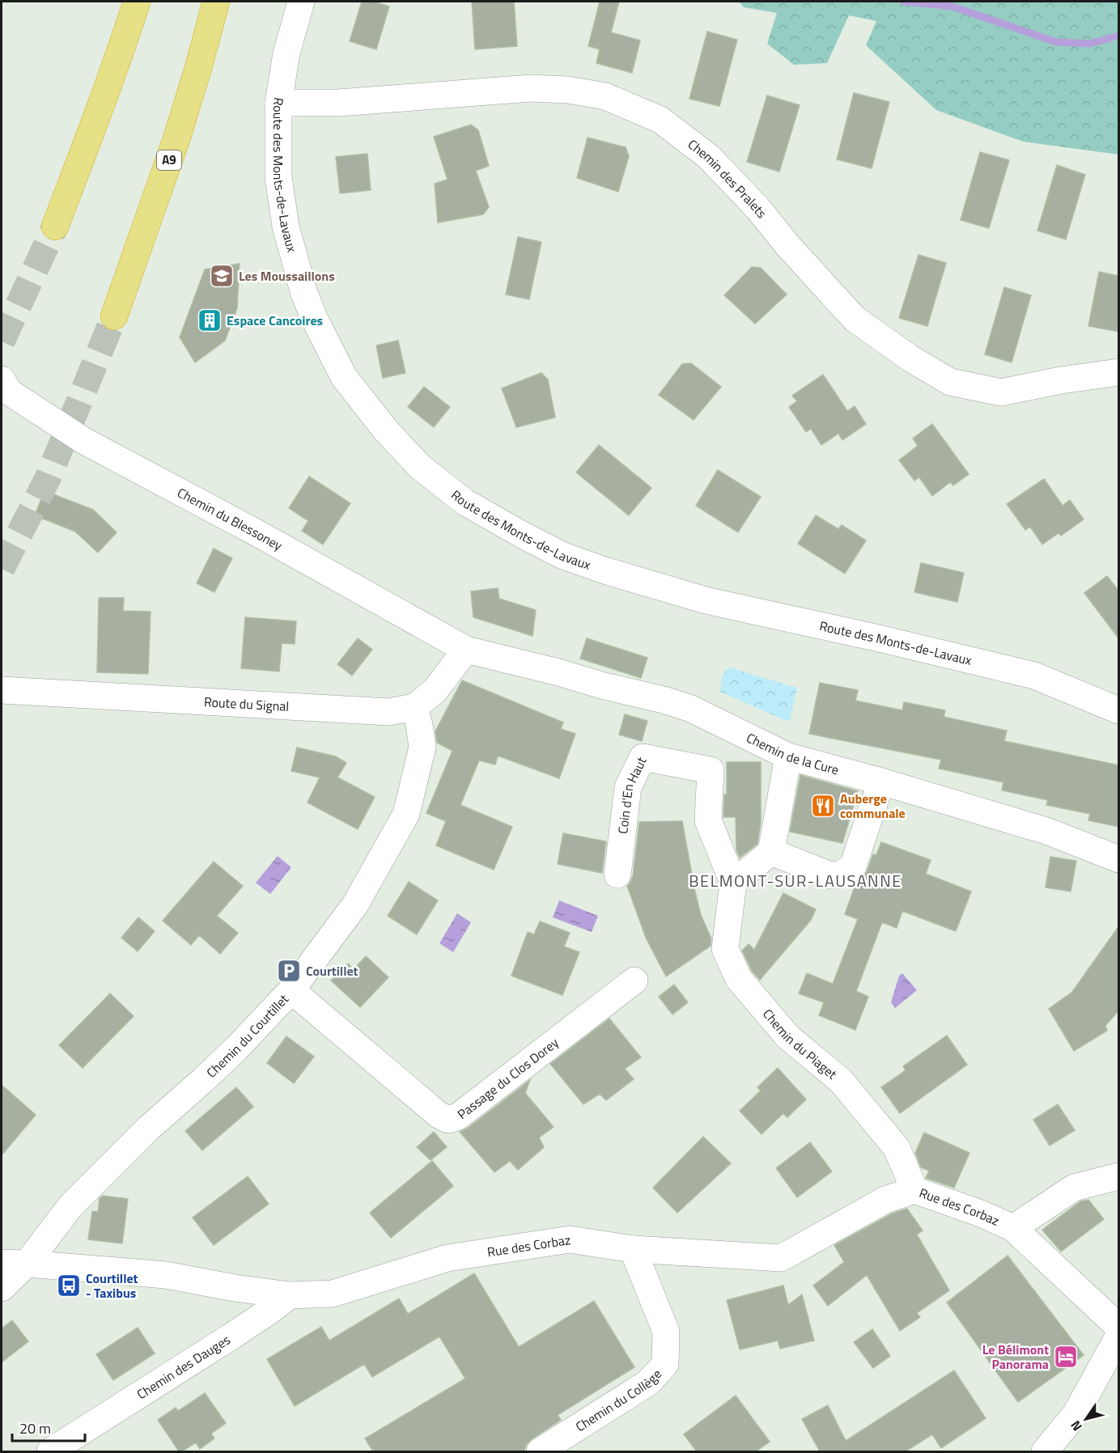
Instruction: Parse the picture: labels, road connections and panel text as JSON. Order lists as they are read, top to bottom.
{
  "streets": {
    "highway": ["A9"],
    "street": [
      "Route des Monts-de-Lavaux",
      "Chemin des Pralets",
      "Chemin du Blessoney",
      "Route du Signal",
      "Chemin de la Cure",
      "Coin d'En Haut",
      "Chemin du Courtillet",
      "Chemin du Piaget",
      "Passage du Clos Dorey",
      "Rue des Corbaz",
      "Chemin des Dauges",
      "Chemin du Collège"
    ]
  },
  "crossings": [
    ["Route des Monts-de-Lavaux", "Chemin des Pralets"],
    ["Chemin du Blessoney", "Route du Signal"],
    ["Chemin du Blessoney", "Chemin de la Cure"],
    ["Route du Signal", "Chemin de la Cure"],
    ["Route du Signal", "Chemin du Courtillet"],
    ["Coin d'En Haut", "Chemin du Piaget"],
    ["Chemin du Courtillet", "Passage du Clos Dorey"],
    ["Chemin du Courtillet", "Rue des Corbaz"],
    ["Chemin du Piaget", "Rue des Corbaz"],
    ["Rue des Corbaz", "Chemin des Dauges"],
    ["Rue des Corbaz", "Chemin du Collège"]
  ],
  "districts": ["BELMONT-SUR-LAUSANNE"],
  "places": {
    "school or university": ["Les Moussaillons"],
    "building": ["Espace Cancoires"],
    "restaurant": ["Auberge communale"],
    "parking": ["Courtillet"],
    "bus stop": ["Courtillet - Taxibus"],
    "hotel": ["Le Bélimont Panorama"]
  },
  "scale_bar": "20 m",
  "north": "bottom left"
}
